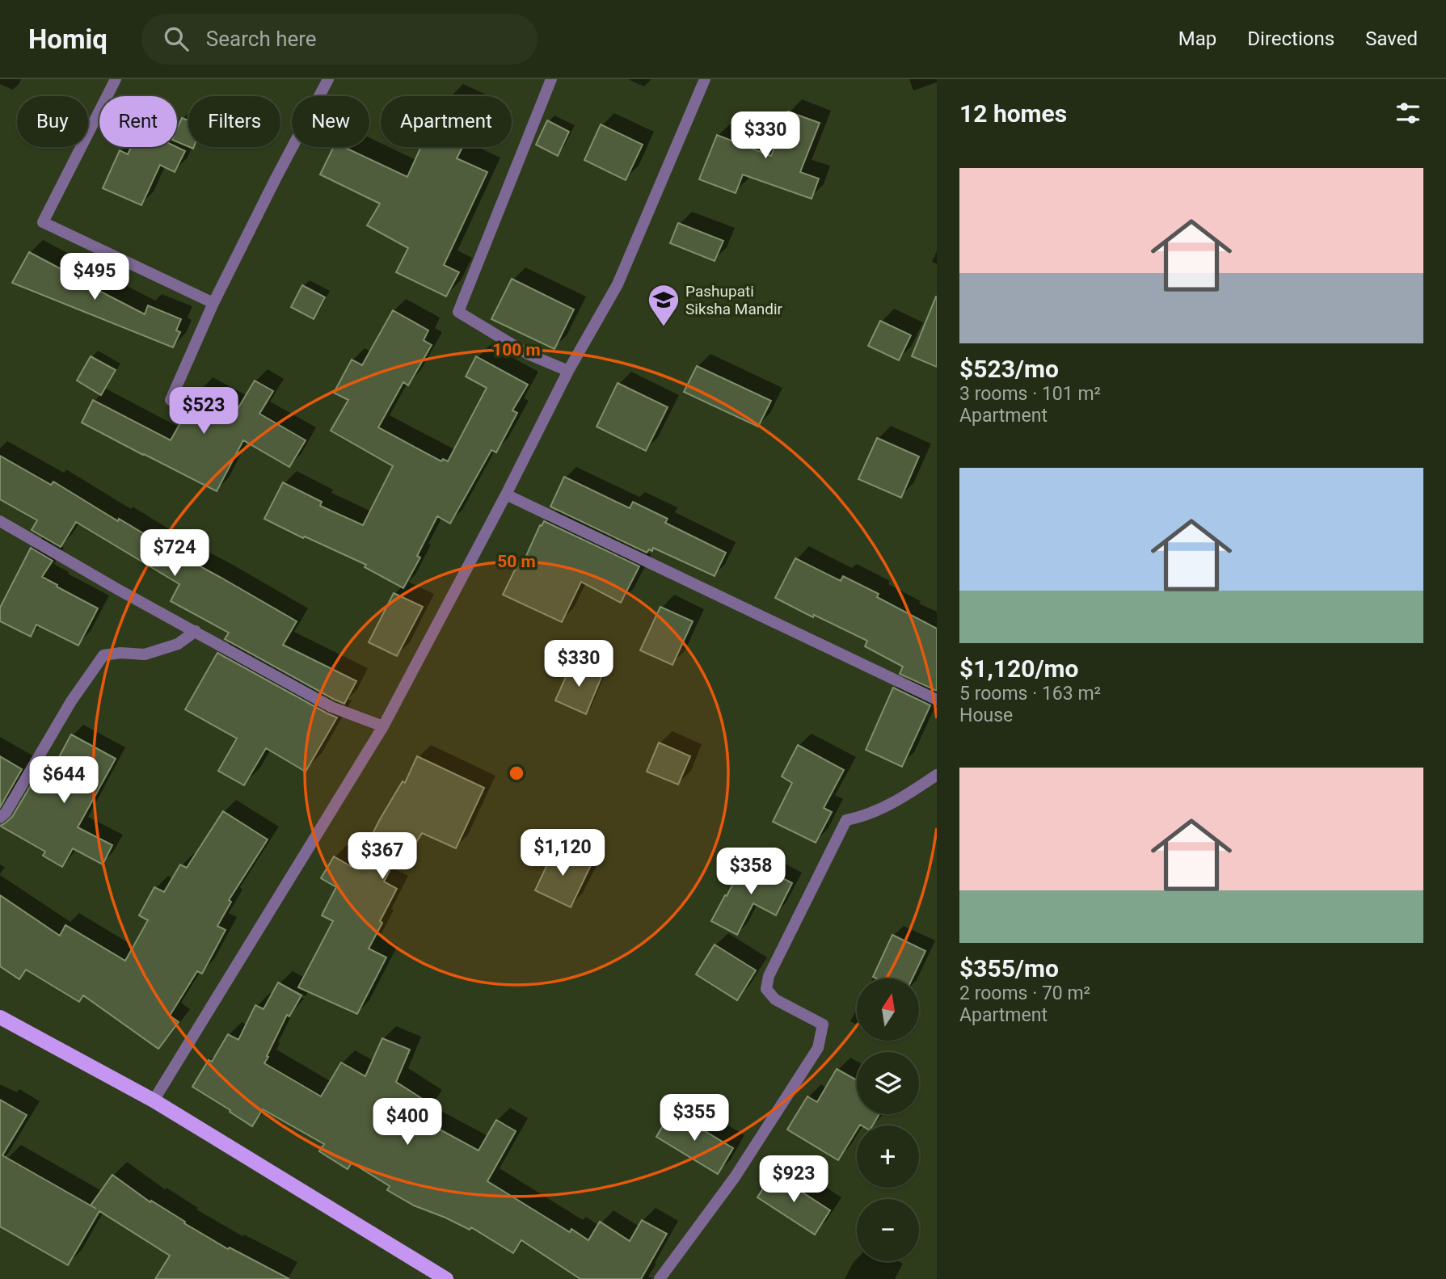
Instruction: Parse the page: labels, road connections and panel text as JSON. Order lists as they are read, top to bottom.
{
  "places": {
    "school or university": ["Pashupati Siksha Mandir"]
  },
  "north": "top",
  "page": {
    "header": "Homiq",
    "search": "Search here",
    "nav": ["Map", "Directions", "Saved"],
    "heading": "12 homes",
    "chip": [
      "Buy",
      "Rent",
      "Filters",
      "New",
      "Apartment"
    ],
    "price": [
      "$330",
      "$495",
      "$523",
      "$724",
      "$330",
      "$644",
      "$1,120",
      "$367",
      "$358",
      "$355",
      "$400",
      "$923"
    ],
    "list": [
      {
        "name": "$523/mo",
        "note": "3 rooms · 101 m² · Apartment"
      },
      {
        "name": "$1,120/mo",
        "note": "5 rooms · 163 m² · House"
      },
      {
        "name": "$355/mo",
        "note": "2 rooms · 70 m² · Apartment"
      }
    ],
    "map_buttons": ["+", "−"]
  },
  "rings": ["100 m", "50 m"]
}
